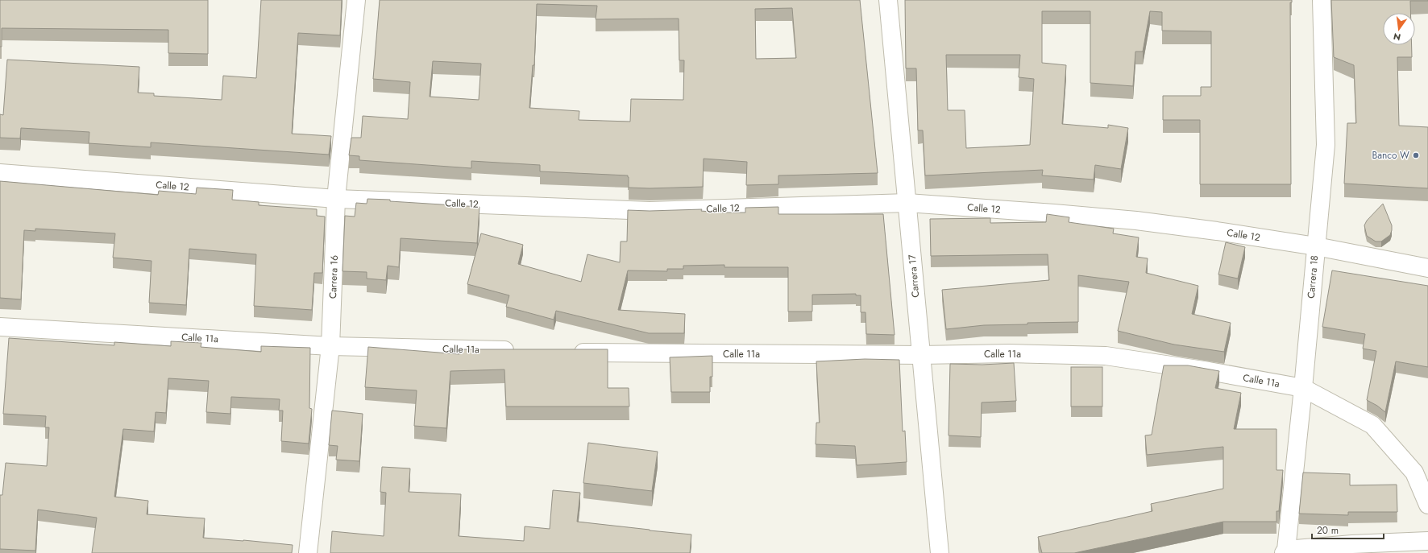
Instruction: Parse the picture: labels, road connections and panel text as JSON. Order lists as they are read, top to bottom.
{
  "streets": {
    "street": [
      "Calle 12",
      "Carrera 17",
      "Carrera 16",
      "Carrera 18",
      "Calle 11a"
    ]
  },
  "crossings": [
    ["Calle 12", "Carrera 17"],
    ["Calle 12", "Carrera 16"],
    ["Calle 12", "Carrera 18"],
    ["Carrera 17", "Calle 11a"],
    ["Carrera 16", "Calle 11a"],
    ["Carrera 18", "Calle 11a"]
  ],
  "places": ["Banco W"],
  "scale_bar": "20 m",
  "north": "bottom"
}
